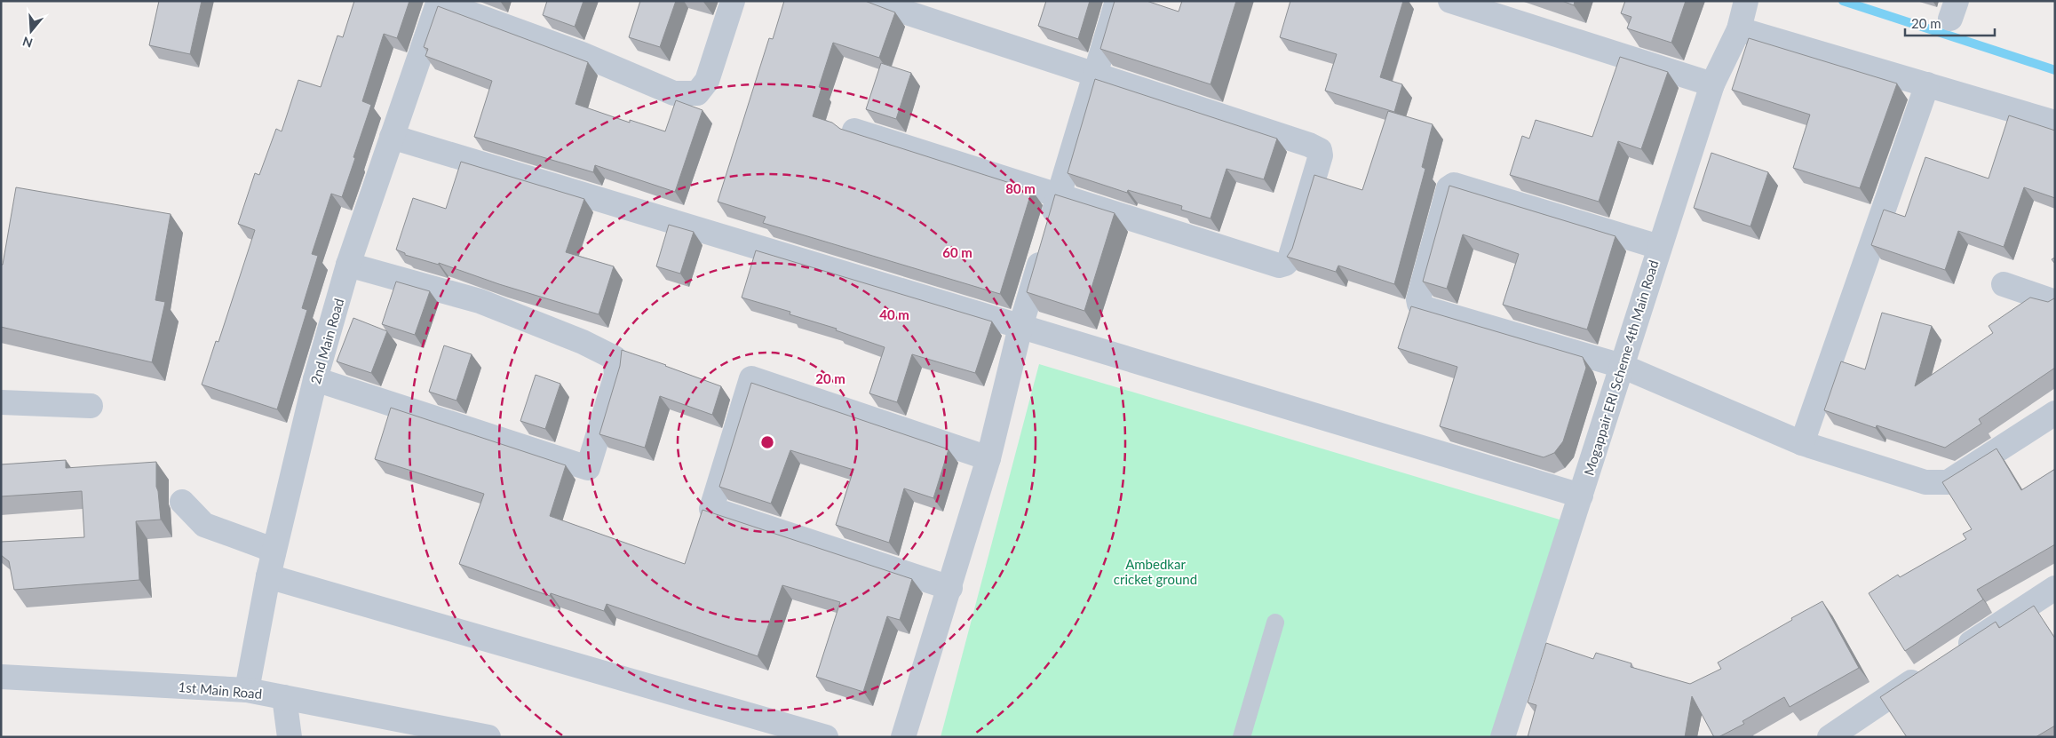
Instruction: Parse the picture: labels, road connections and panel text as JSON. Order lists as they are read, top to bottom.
{
  "streets": {
    "street": ["2nd Main Road", "Mogappair ERI Scheme 4th Main Road", "1st Main Road"]
  },
  "crossings": [
    ["2nd Main Road", "1st Main Road"]
  ],
  "parks": ["Ambedkar cricket ground"],
  "scale_bar": "20 m",
  "north": "bottom",
  "rings": [
    "80 m",
    "60 m",
    "40 m",
    "20 m"
  ]
}
